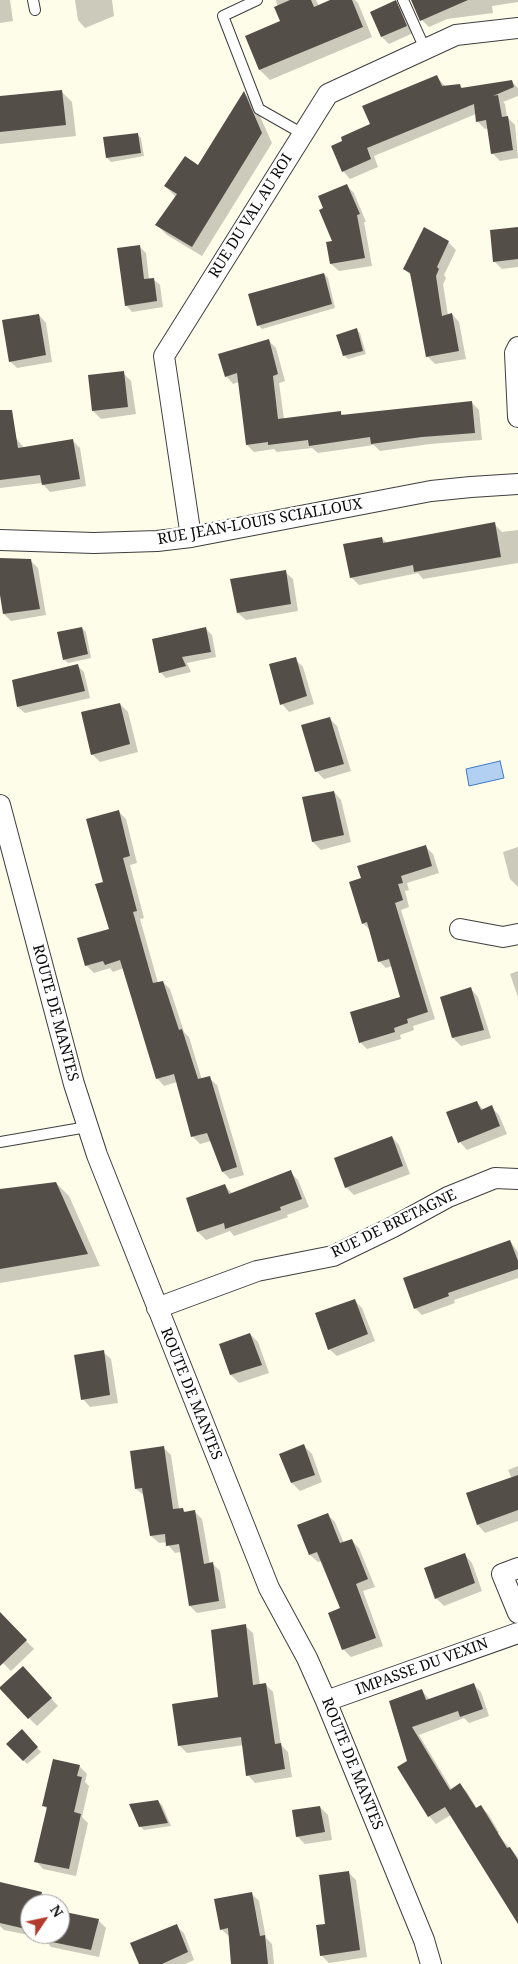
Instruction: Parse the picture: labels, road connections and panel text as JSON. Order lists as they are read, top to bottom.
{
  "streets": {
    "street": [
      "RUE DU VAL AU ROI",
      "RUE JEAN-LOUIS SCIALLOUX",
      "ROUTE DE MANTES",
      "RUE DE BRETAGNE",
      "IMPASSE DU VEXIN"
    ]
  },
  "crossings": [
    ["RUE DU VAL AU ROI", "RUE JEAN-LOUIS SCIALLOUX"],
    ["ROUTE DE MANTES", "RUE DE BRETAGNE"],
    ["ROUTE DE MANTES", "IMPASSE DU VEXIN"]
  ],
  "north": "top right"
}
